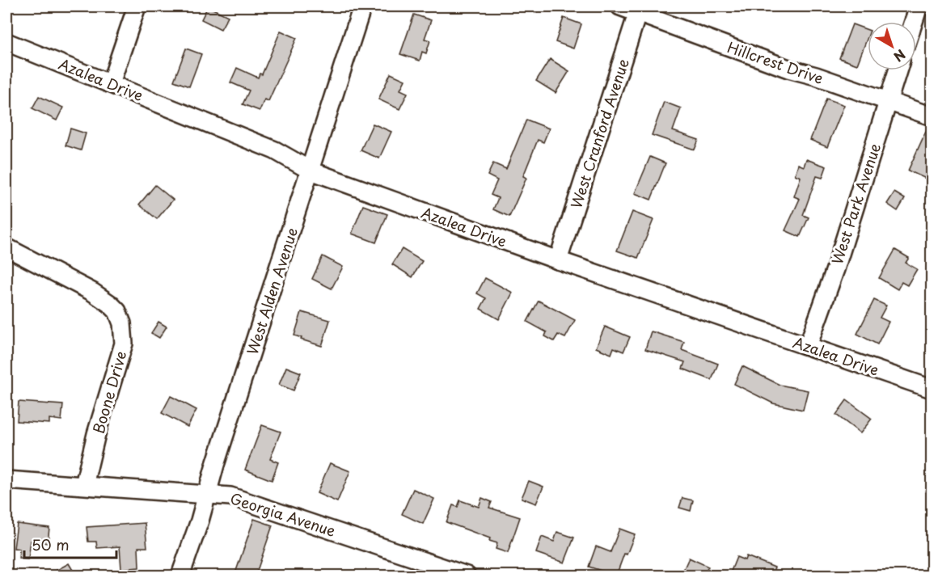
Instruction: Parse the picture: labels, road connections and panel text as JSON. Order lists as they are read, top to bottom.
{
  "streets": {
    "street": [
      "Hillcrest Drive",
      "Azalea Drive",
      "West Cranford Avenue",
      "West Park Avenue",
      "West Alden Avenue",
      "Boone Drive",
      "Georgia Avenue"
    ]
  },
  "crossings": [
    ["Hillcrest Drive", "West Cranford Avenue"],
    ["Hillcrest Drive", "West Park Avenue"],
    ["Azalea Drive", "West Cranford Avenue"],
    ["Azalea Drive", "West Park Avenue"],
    ["Azalea Drive", "West Alden Avenue"],
    ["West Alden Avenue", "Georgia Avenue"],
    ["Boone Drive", "Georgia Avenue"]
  ],
  "scale_bar": "50 m",
  "north": "bottom right"
}
